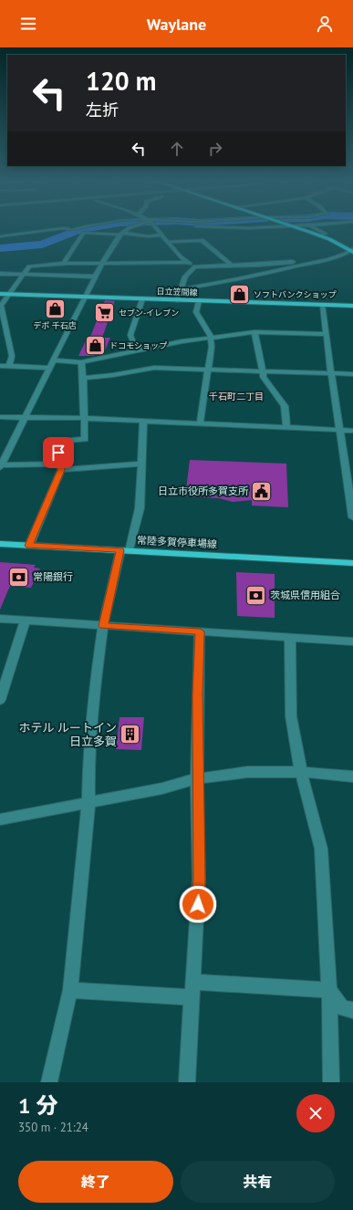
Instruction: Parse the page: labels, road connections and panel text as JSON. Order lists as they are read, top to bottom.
{
  "streets": {
    "main road": ["日立笠間線", "常陸多賀停車場線"]
  },
  "districts": ["千石町二丁目"],
  "places": {
    "shop": ["ソフトバンクショップ", "デポ 千石店", "ドコモショップ"],
    "supermarket": ["セブン-イレブン"],
    "public building": ["日立市役所多賀支所"],
    "bank": ["常陽銀行", "茨城県信用組合"],
    "building": ["ホテル ルートイン 日立多賀"]
  },
  "page": {
    "header": "Waylane",
    "turn": ["120 m", "左折"],
    "heading": ["1 分", "350 m · 21:24"],
    "buttons": ["終了", "共有"]
  }
}
